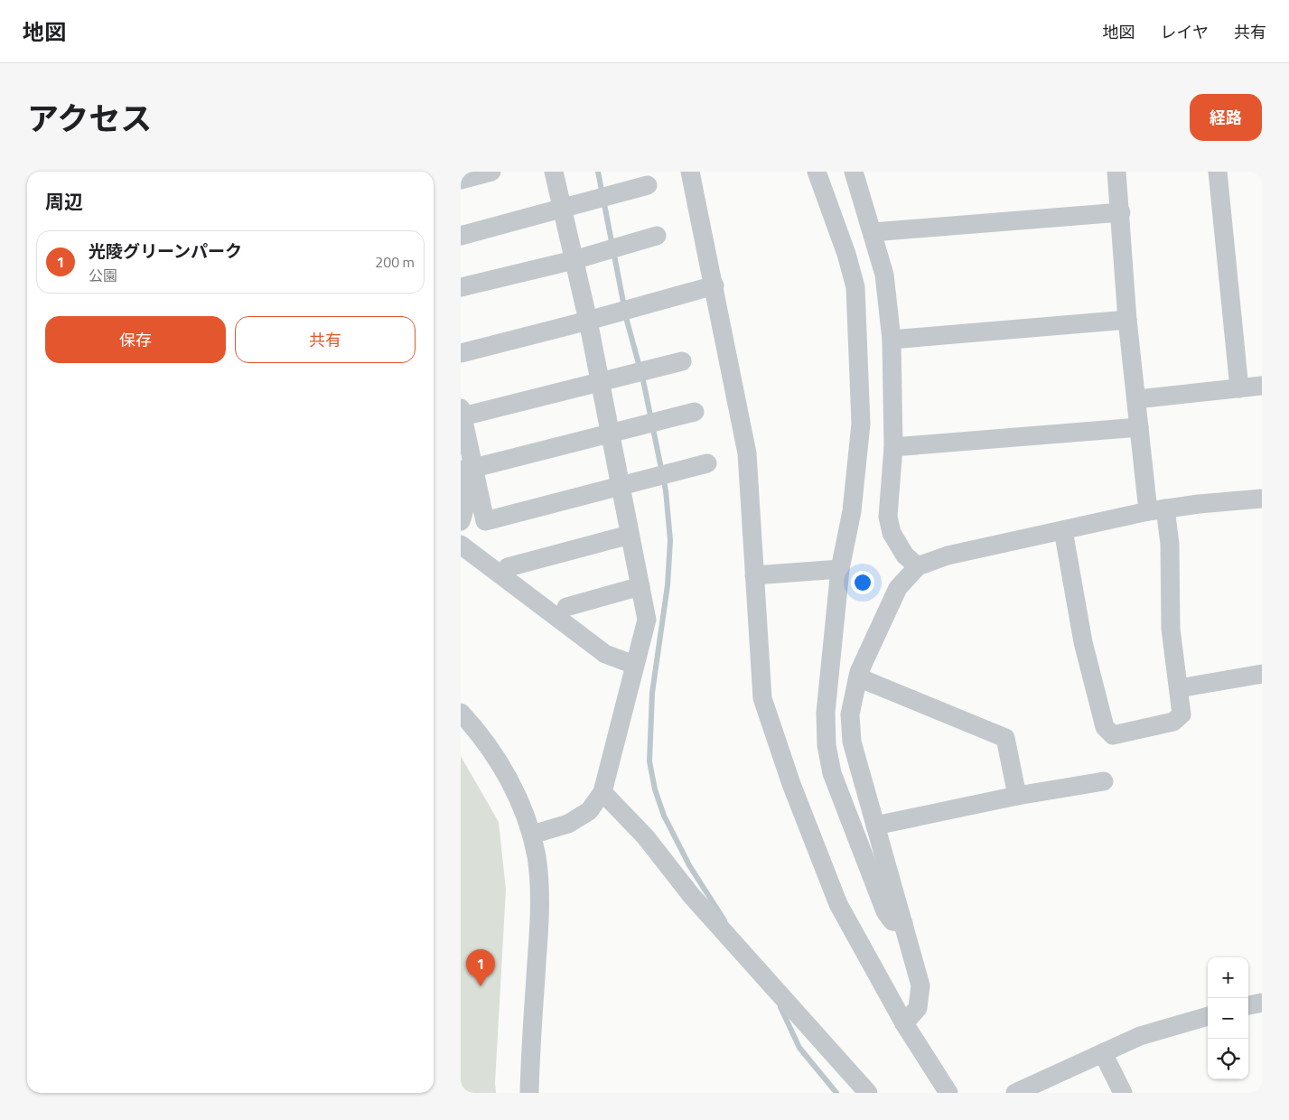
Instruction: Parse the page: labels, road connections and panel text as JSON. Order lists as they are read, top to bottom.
{
  "page": {
    "header": "地図",
    "nav": ["地図", "レイヤ", "共有"],
    "title": "アクセス",
    "buttons": [
      "経路",
      ["保存", "共有"]
    ],
    "heading": "周辺",
    "list": [
      {
        "mark": "1",
        "name": "光陵グリーンパーク",
        "note": "公園",
        "value": "200 m"
      }
    ],
    "pins": "1",
    "map_buttons": ["+", "−"]
  }
}
